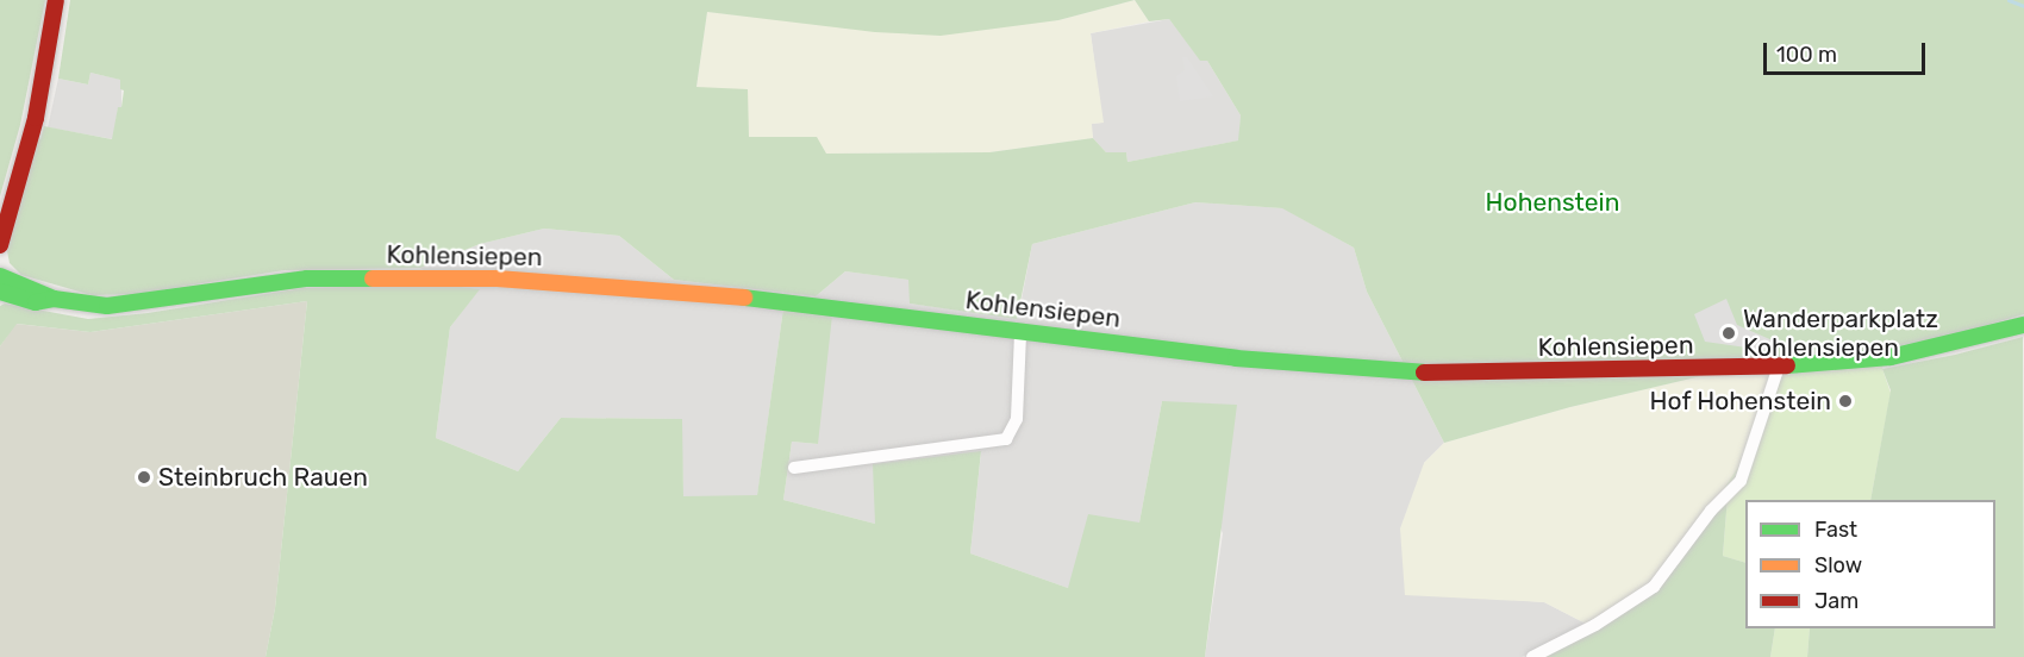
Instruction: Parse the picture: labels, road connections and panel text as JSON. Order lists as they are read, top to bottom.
{
  "streets": {
    "street": ["Kohlensiepen"]
  },
  "parks": ["Hohenstein"],
  "places": ["Wanderparkplatz Kohlensiepen", "Hof Hohenstein", "Steinbruch Rauen"],
  "legend": ["Fast", "Slow", "Jam"],
  "scale_bar": "100 m"
}
